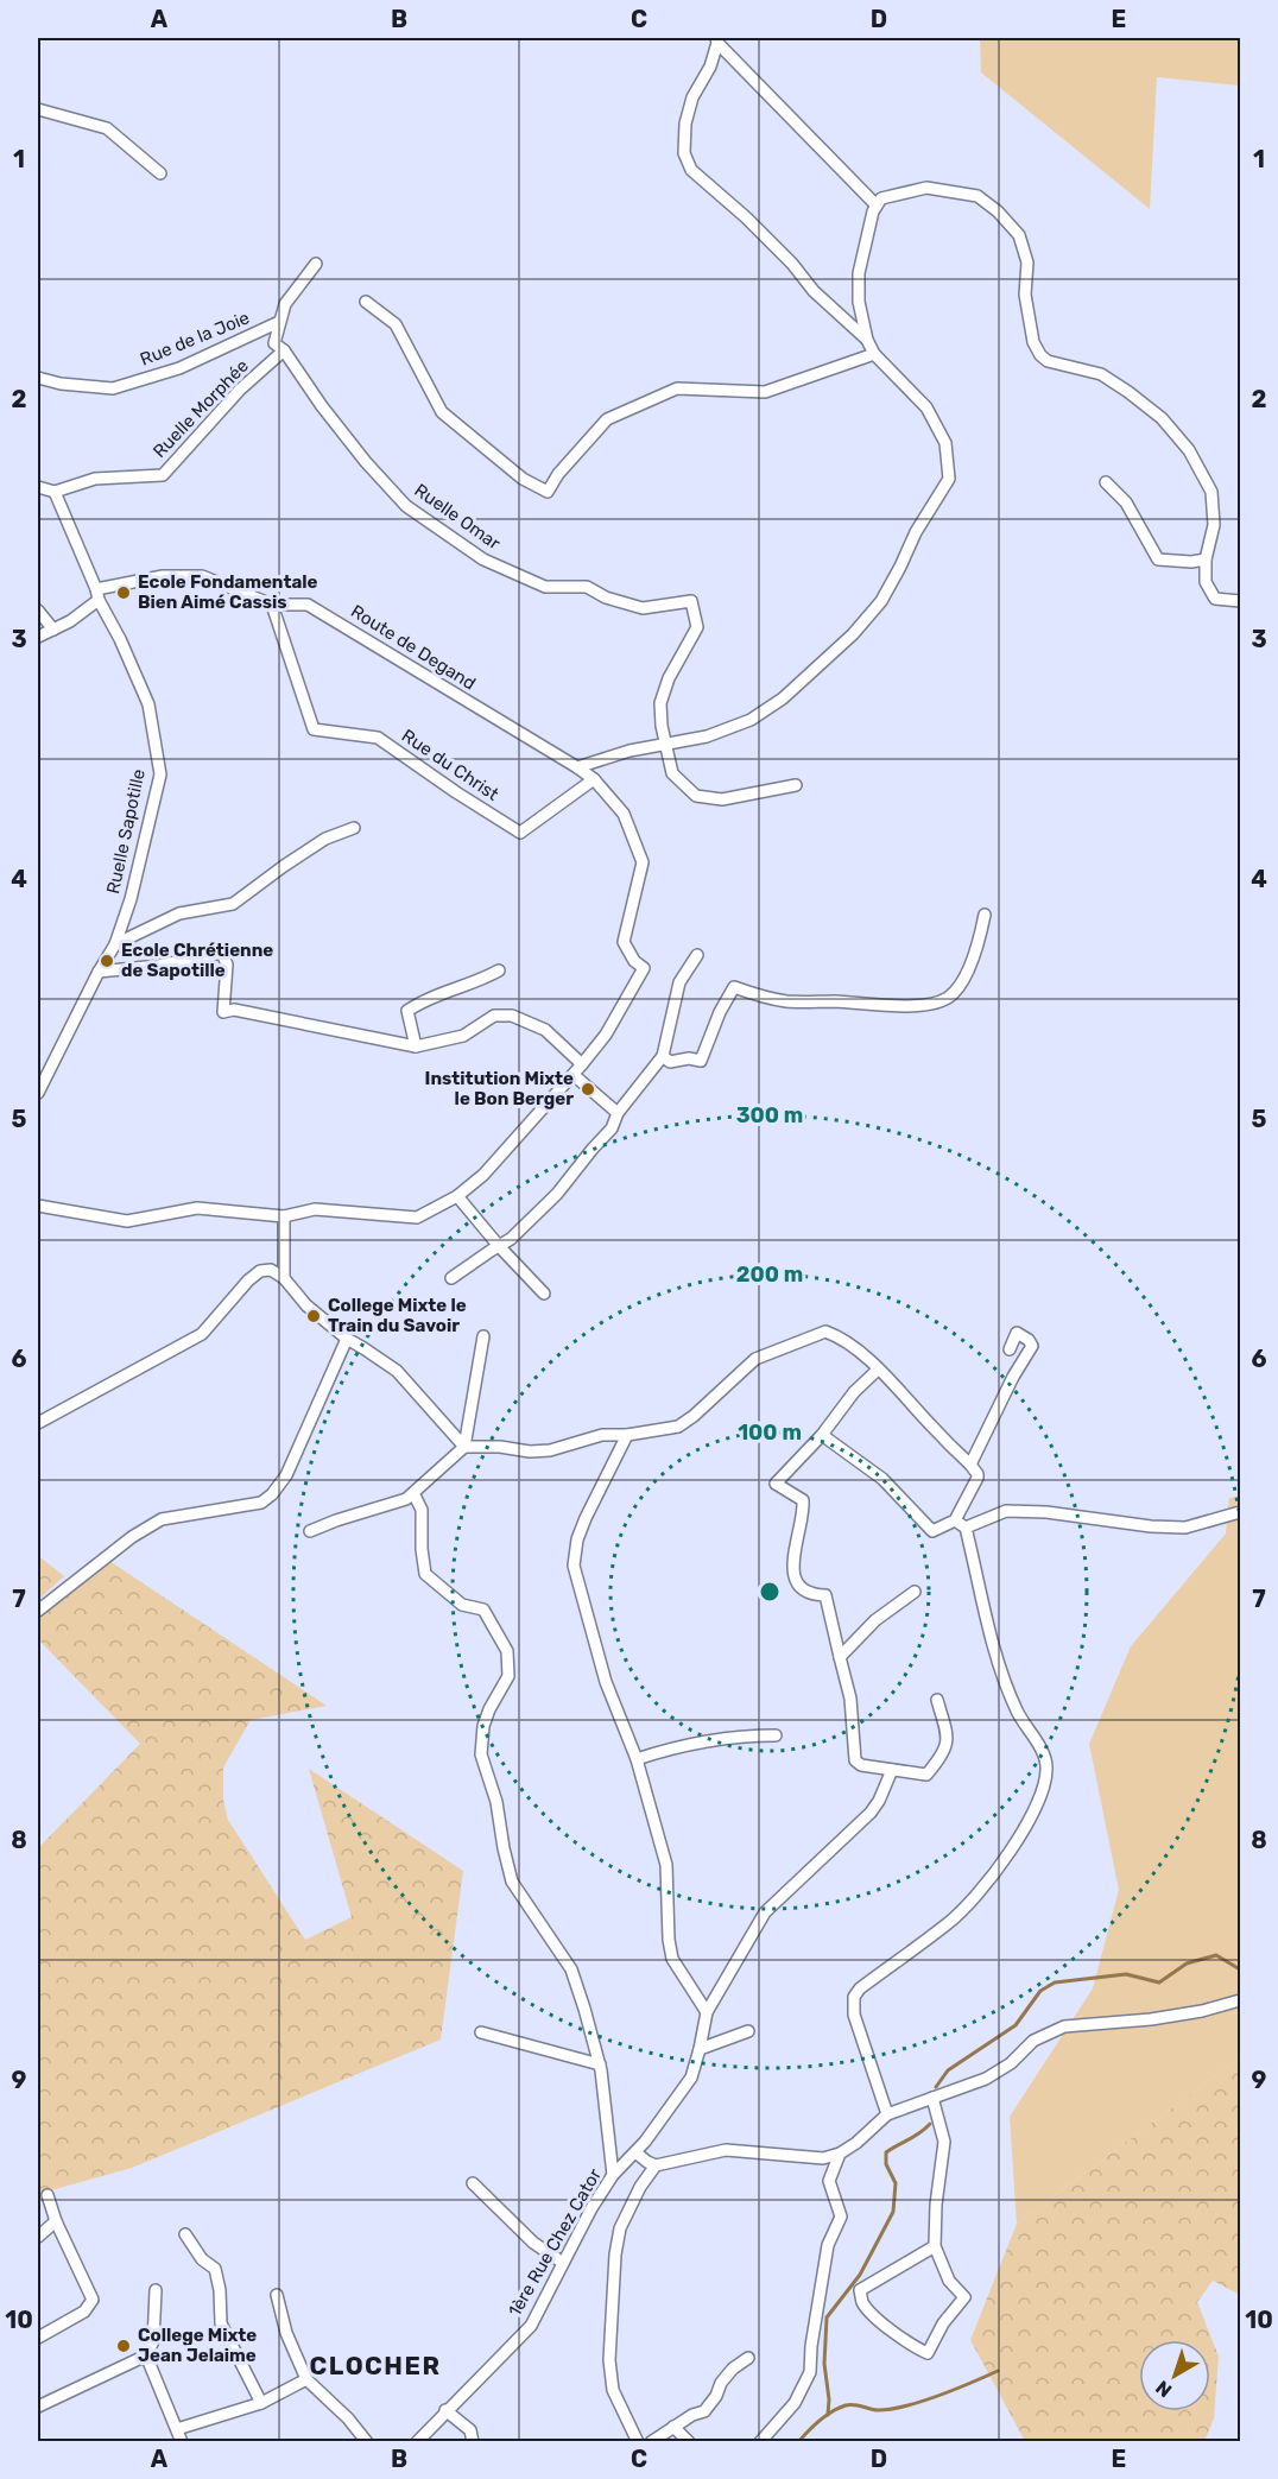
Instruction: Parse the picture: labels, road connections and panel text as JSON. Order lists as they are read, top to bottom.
{
  "streets": {
    "street": [
      "Rue de la Joie",
      "Ruelle Morphée",
      "Ruelle Omar",
      "Route de Degand",
      "Rue du Christ",
      "Ruelle Sapotille",
      "1ère Rue Chez Cator"
    ]
  },
  "crossings": [
    ["Rue de la Joie", "Ruelle Omar"],
    ["Ruelle Morphée", "Ruelle Omar"],
    ["Ruelle Morphée", "Ruelle Sapotille"],
    ["Route de Degand", "Rue du Christ"],
    ["Route de Degand", "Ruelle Sapotille"]
  ],
  "districts": ["CLOCHER"],
  "places": [
    "Ecole Fondamentale Bien Aimé Cassis",
    "Ecole Chrétienne de Sapotille",
    "Institution Mixte le Bon Berger",
    "College Mixte le Train du Savoir",
    "College Mixte Jean Jelaime"
  ],
  "north": "bottom left",
  "grid": {
    "columns": [
      "A",
      "B",
      "C",
      "D",
      "E"
    ],
    "rows": [
      "1",
      "2",
      "3",
      "4",
      "5",
      "6",
      "7",
      "8",
      "9",
      "10"
    ]
  },
  "rings": ["300 m", "200 m", "100 m"]
}
